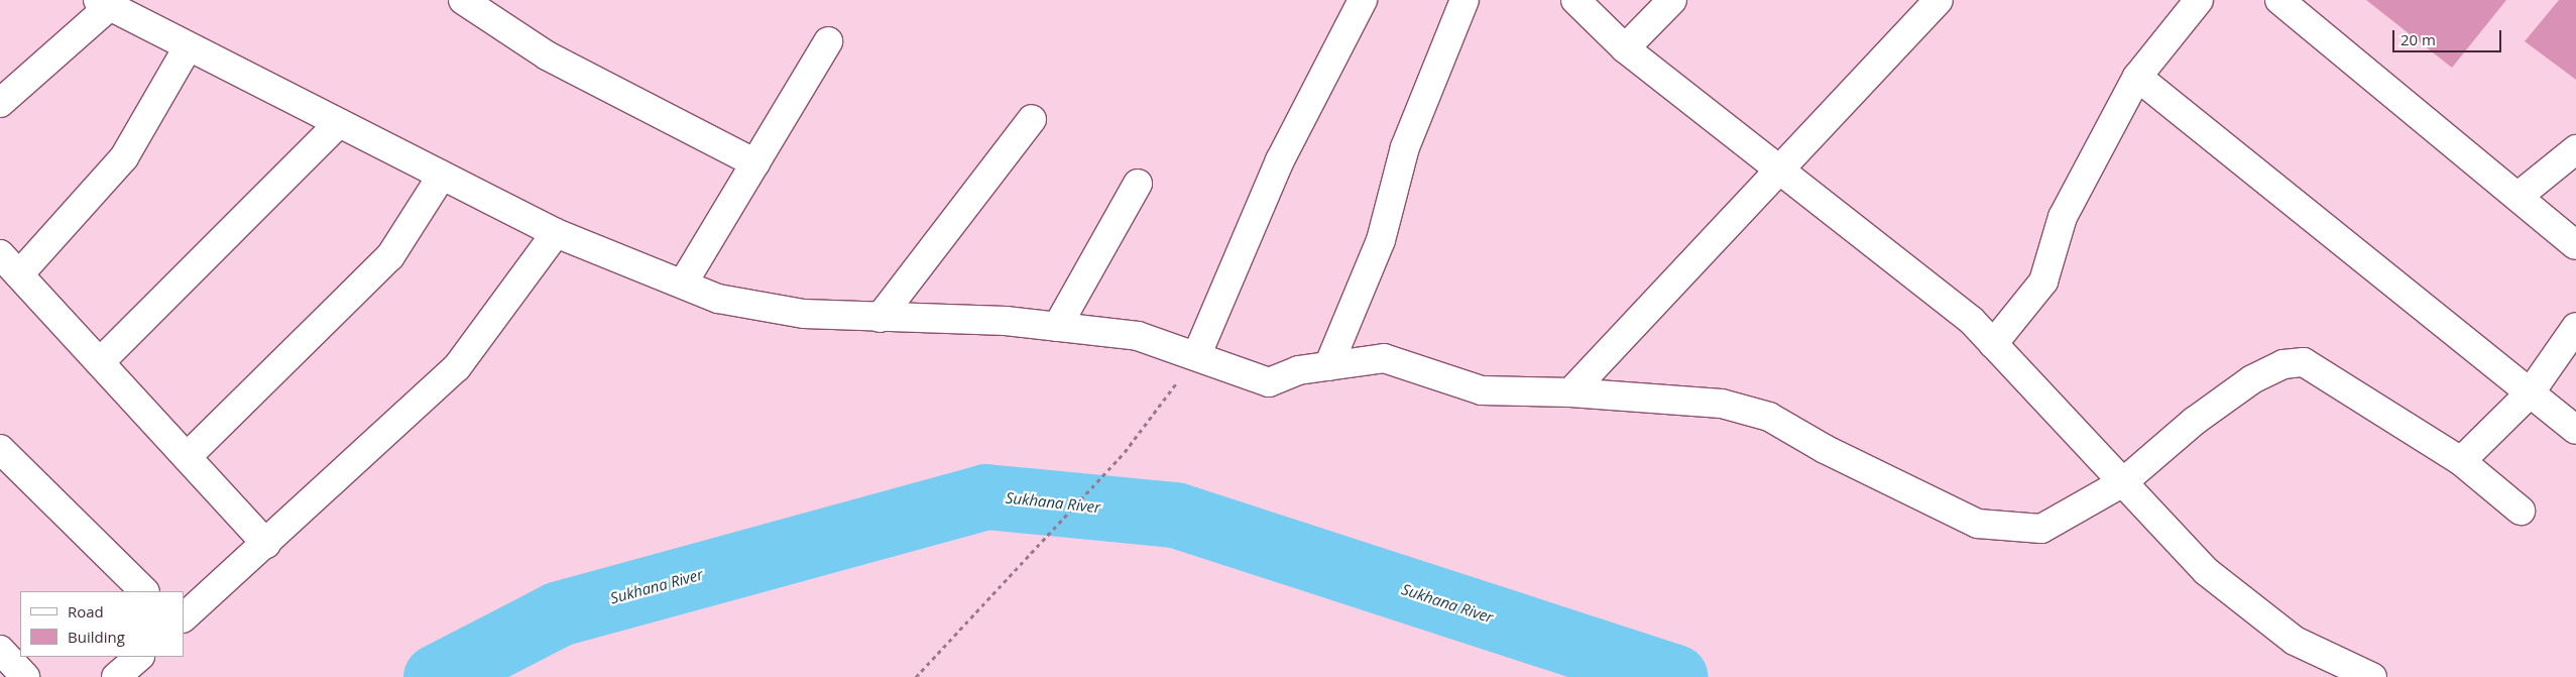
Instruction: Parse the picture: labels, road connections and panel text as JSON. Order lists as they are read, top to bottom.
{
  "water": ["Sukhana River"],
  "legend": ["Road", "Building"],
  "scale_bar": "20 m"
}
